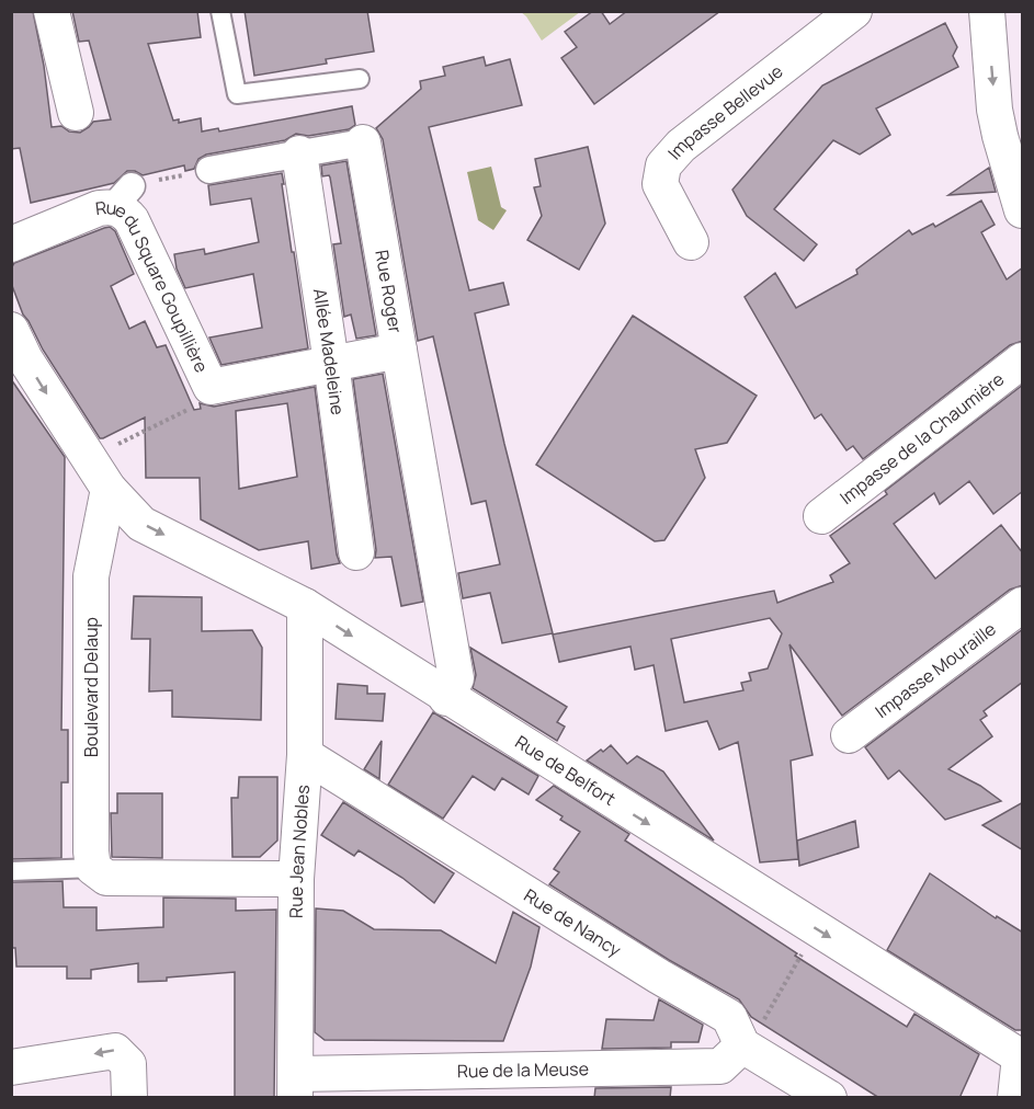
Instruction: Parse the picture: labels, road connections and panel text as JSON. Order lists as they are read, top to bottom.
{
  "streets": {
    "street": [
      "Impasse Bellevue",
      "Rue Roger",
      "Rue du Square Goupillière",
      "Allée Madeleine",
      "Impasse de la Chaumière",
      "Impasse Mouraille",
      "Boulevard Delaup",
      "Rue de Belfort",
      "Rue Jean Nobles",
      "Rue de Nancy",
      "Rue de la Meuse"
    ]
  },
  "crossings": [
    ["Rue Roger", "Rue du Square Goupillière"],
    ["Rue Roger", "Allée Madeleine"],
    ["Rue Roger", "Rue de Belfort"],
    ["Rue du Square Goupillière", "Allée Madeleine"],
    ["Boulevard Delaup", "Rue de Belfort"],
    ["Rue de Belfort", "Rue Jean Nobles"],
    ["Rue Jean Nobles", "Rue de Nancy"],
    ["Rue Jean Nobles", "Rue de la Meuse"],
    ["Rue de Nancy", "Rue de la Meuse"]
  ],
  "one_way": ["Rue de Belfort"]
}
